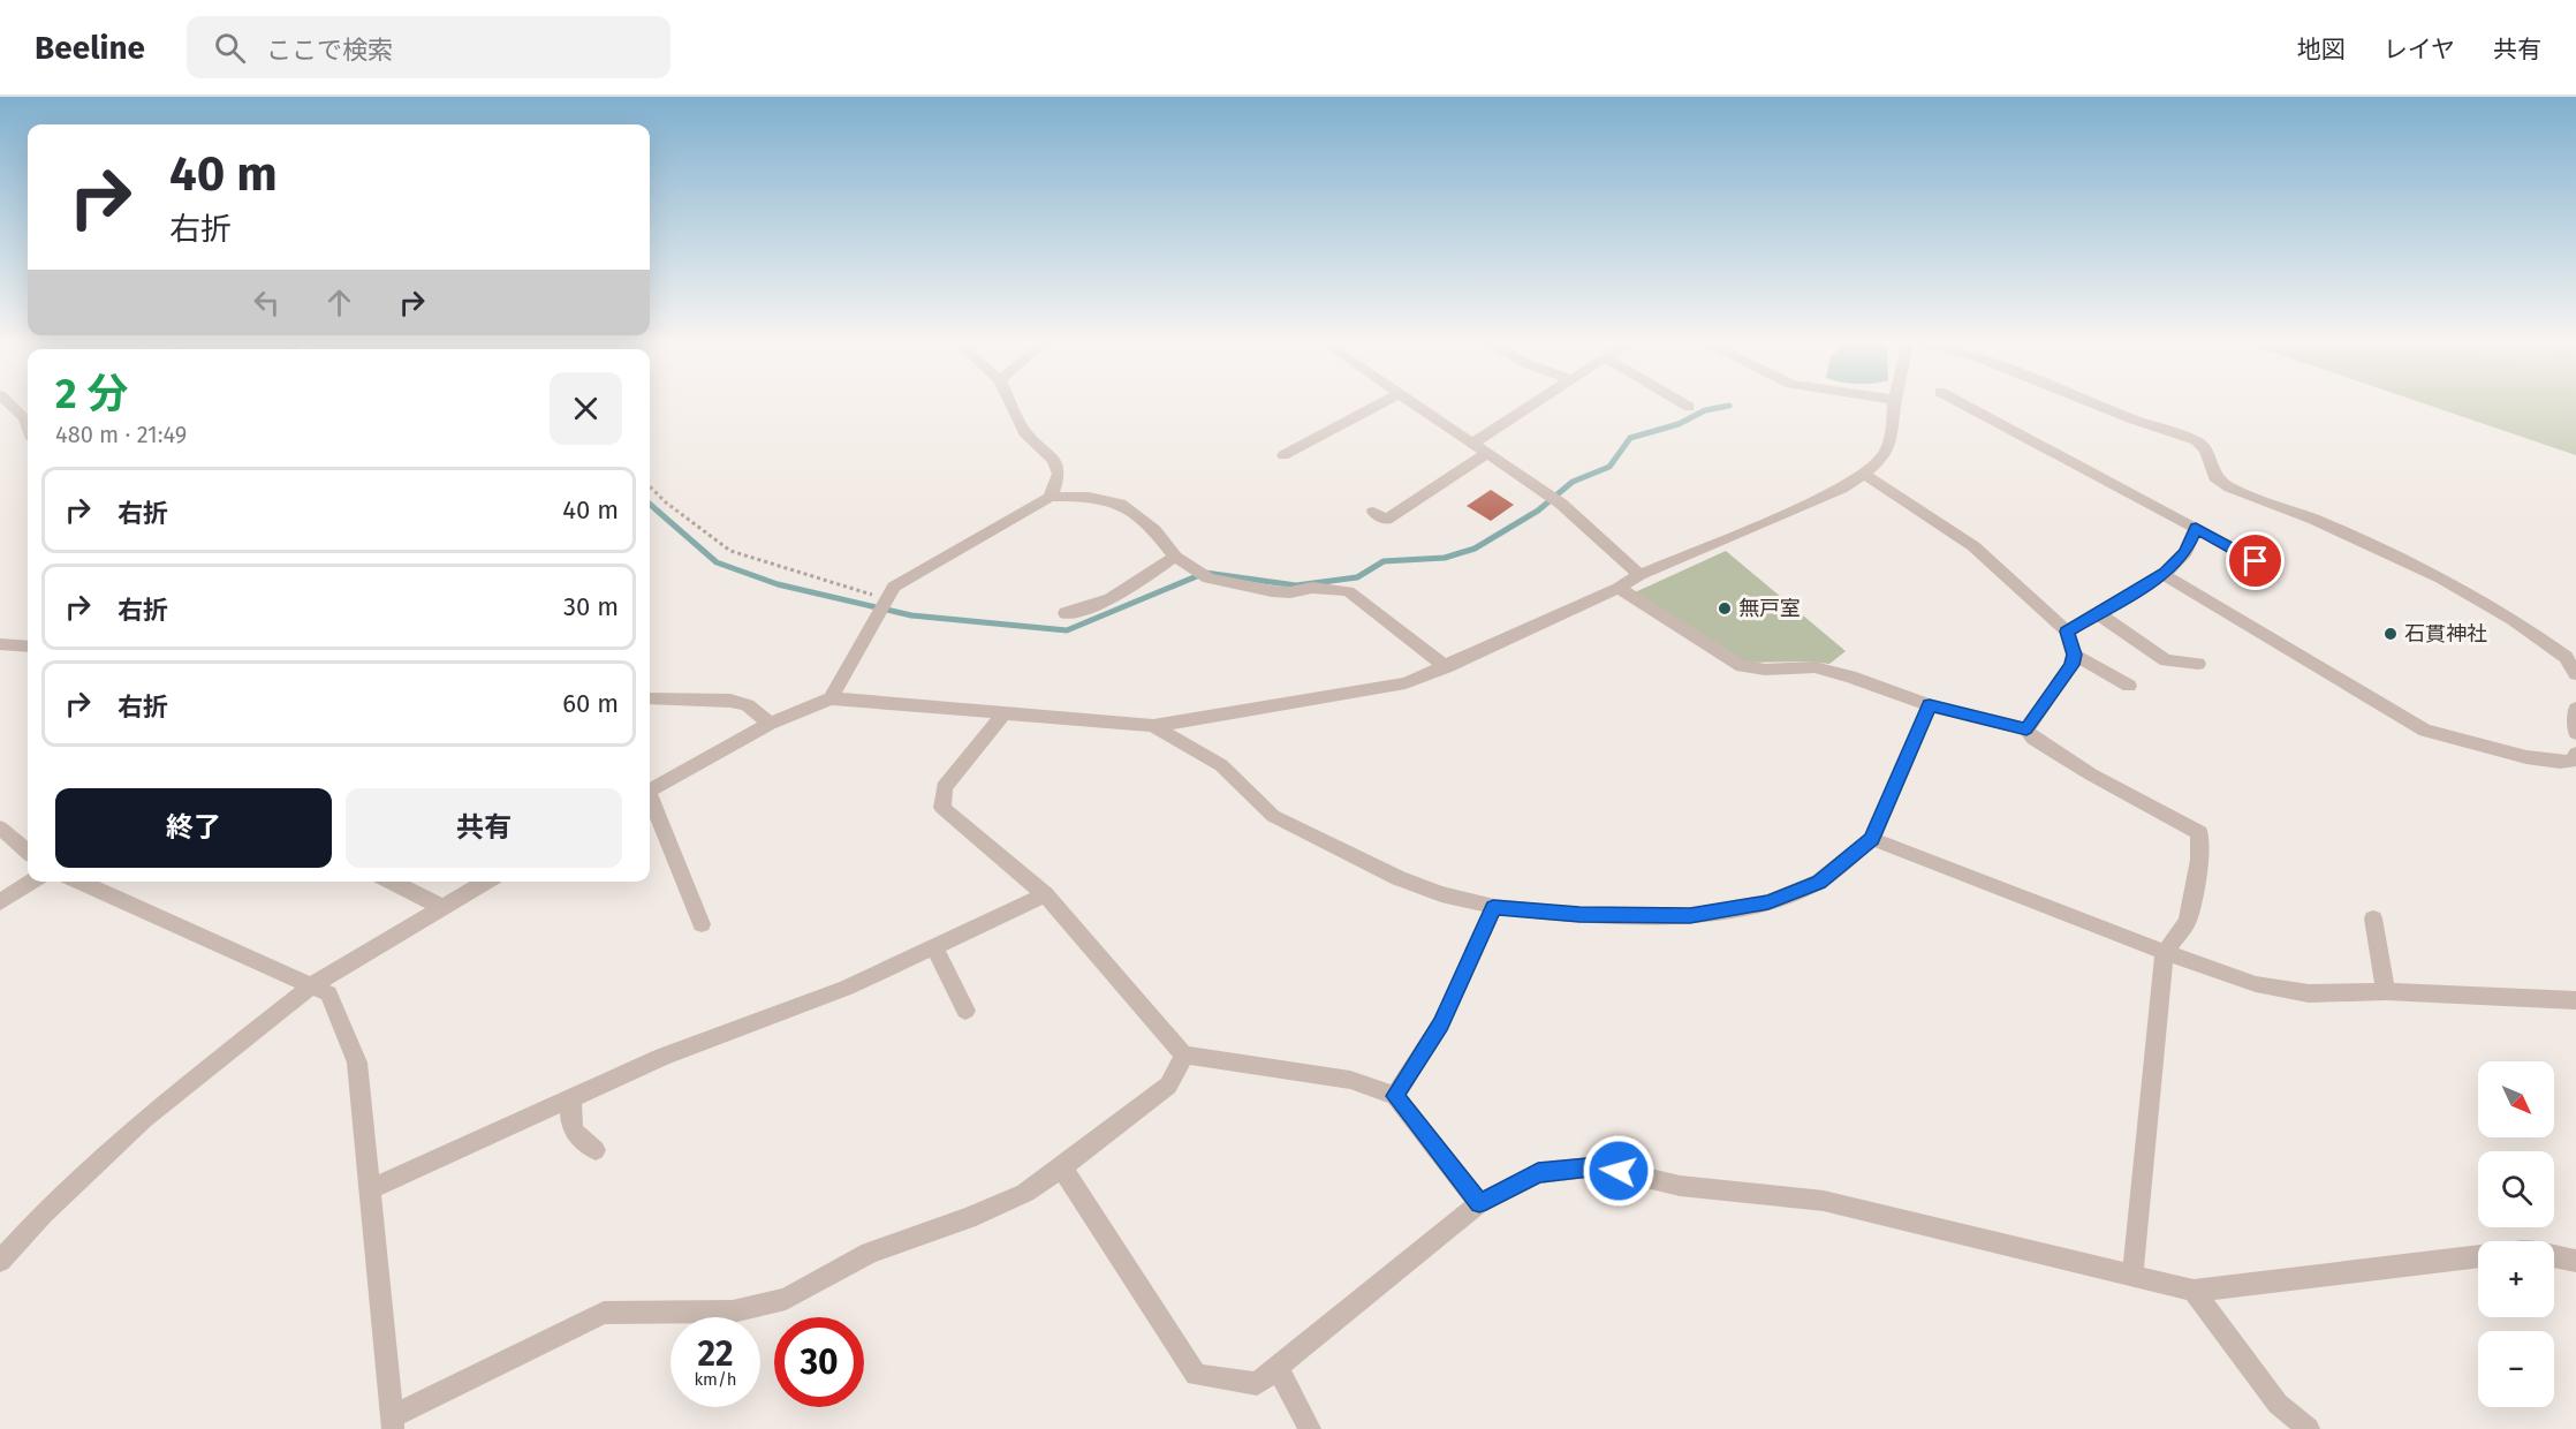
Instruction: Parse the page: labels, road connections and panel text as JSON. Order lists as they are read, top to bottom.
{
  "places": ["無戸室", "石貫神社"],
  "north": "bottom right",
  "page": {
    "header": "Beeline",
    "search": "ここで検索",
    "nav": ["地図", "レイヤ", "共有"],
    "turn": ["40 m", "右折"],
    "heading": ["2 分", "480 m · 21:49"],
    "list": [
      {
        "name": "右折",
        "value": "40 m"
      },
      {
        "name": "右折",
        "value": "30 m"
      },
      {
        "name": "右折",
        "value": "60 m"
      }
    ],
    "buttons": ["終了", "共有"],
    "map_buttons": ["+", "−"],
    "speed": "22 km/h",
    "limit": "30"
  }
}
